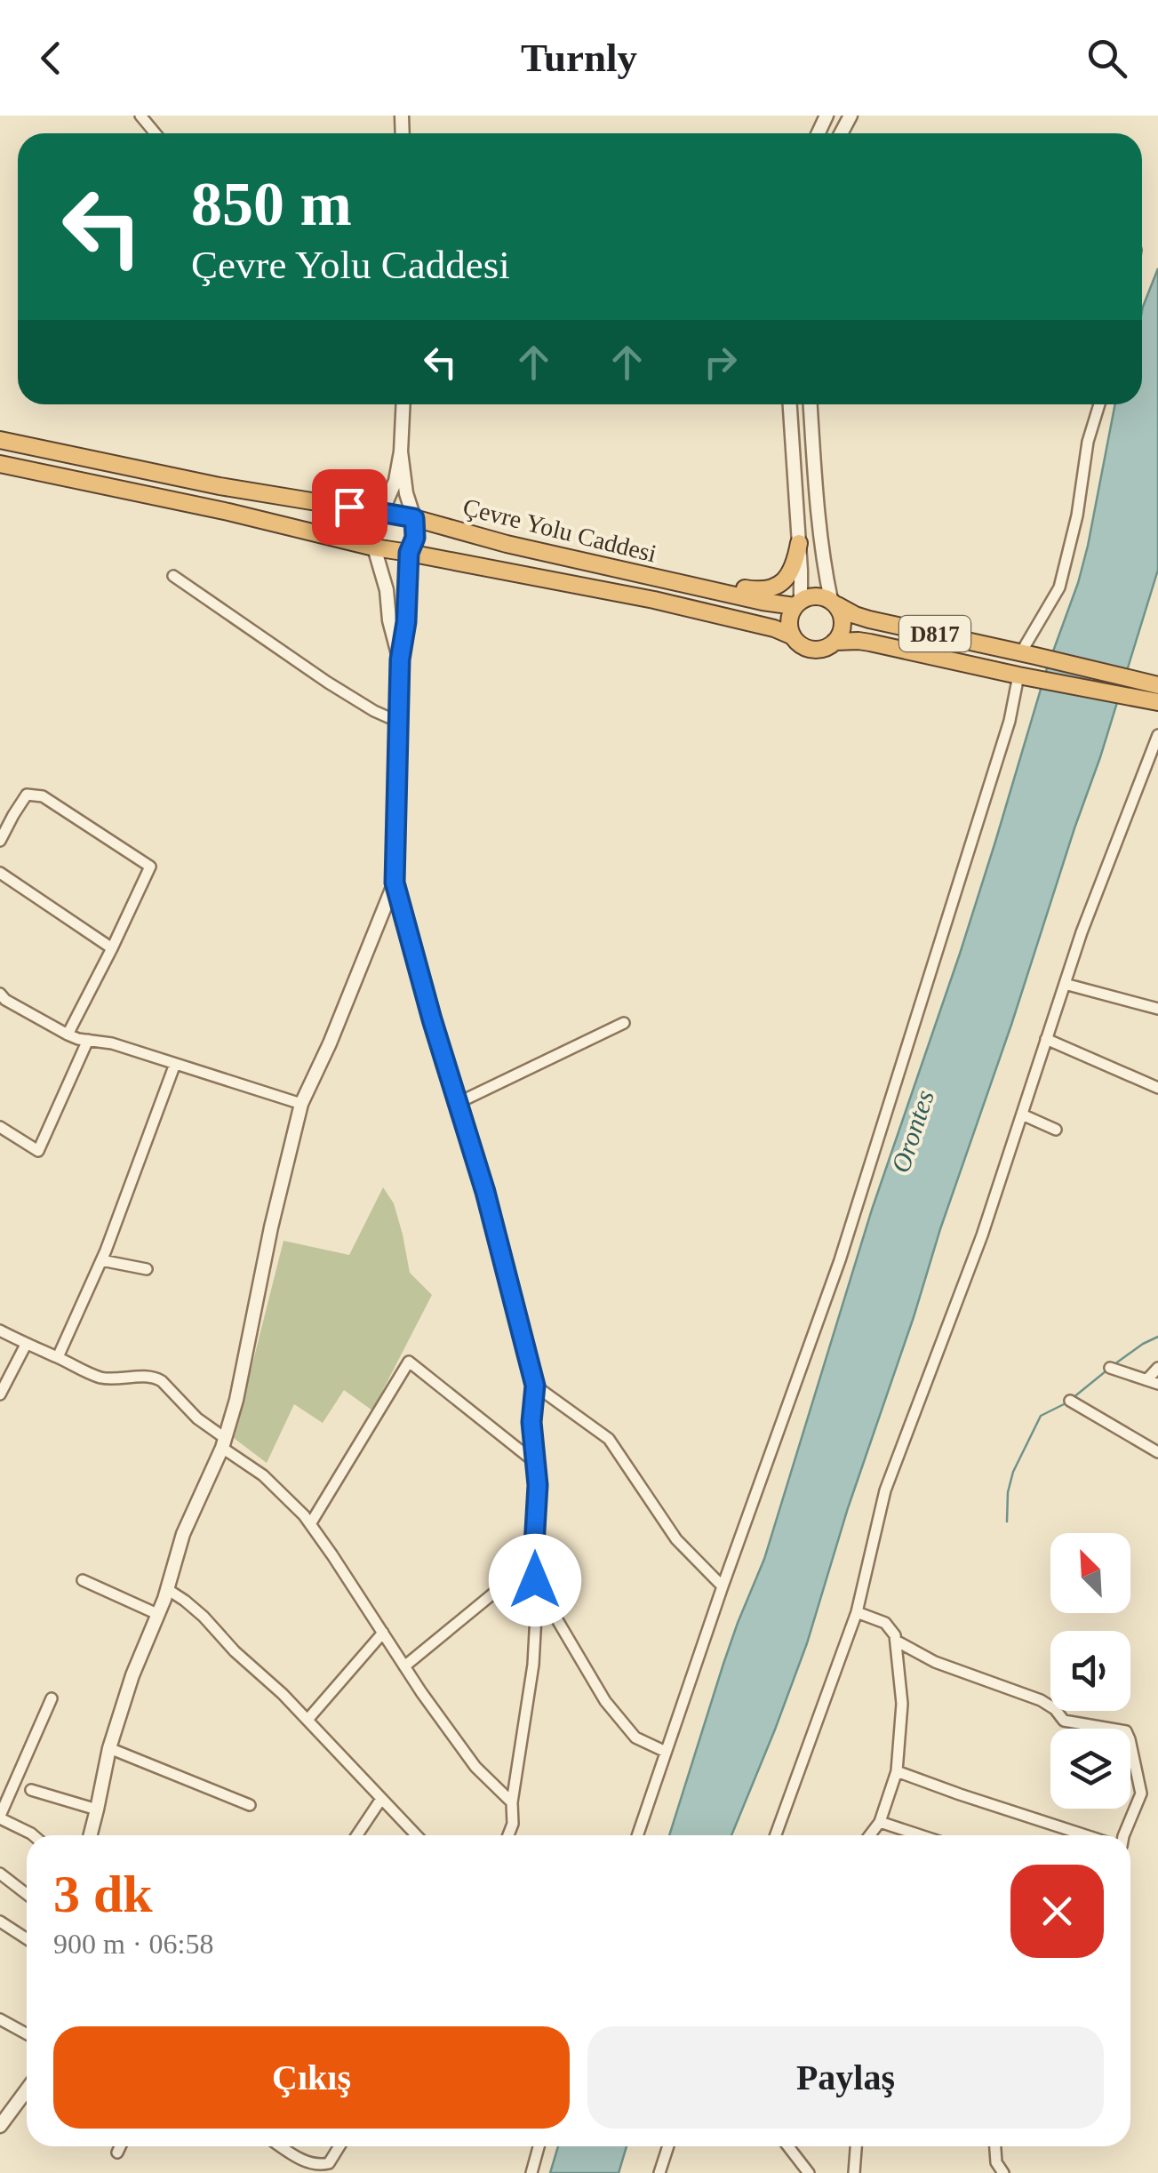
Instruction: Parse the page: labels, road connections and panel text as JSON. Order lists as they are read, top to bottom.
{
  "streets": {
    "highway": ["Çevre Yolu Caddesi", "D817"]
  },
  "water": ["Orontes"],
  "north": "top left",
  "page": {
    "header": "Turnly",
    "turn": ["850 m", "Çevre Yolu Caddesi"],
    "heading": ["3 dk", "900 m · 06:58"],
    "buttons": ["Çıkış", "Paylaş"]
  }
}
